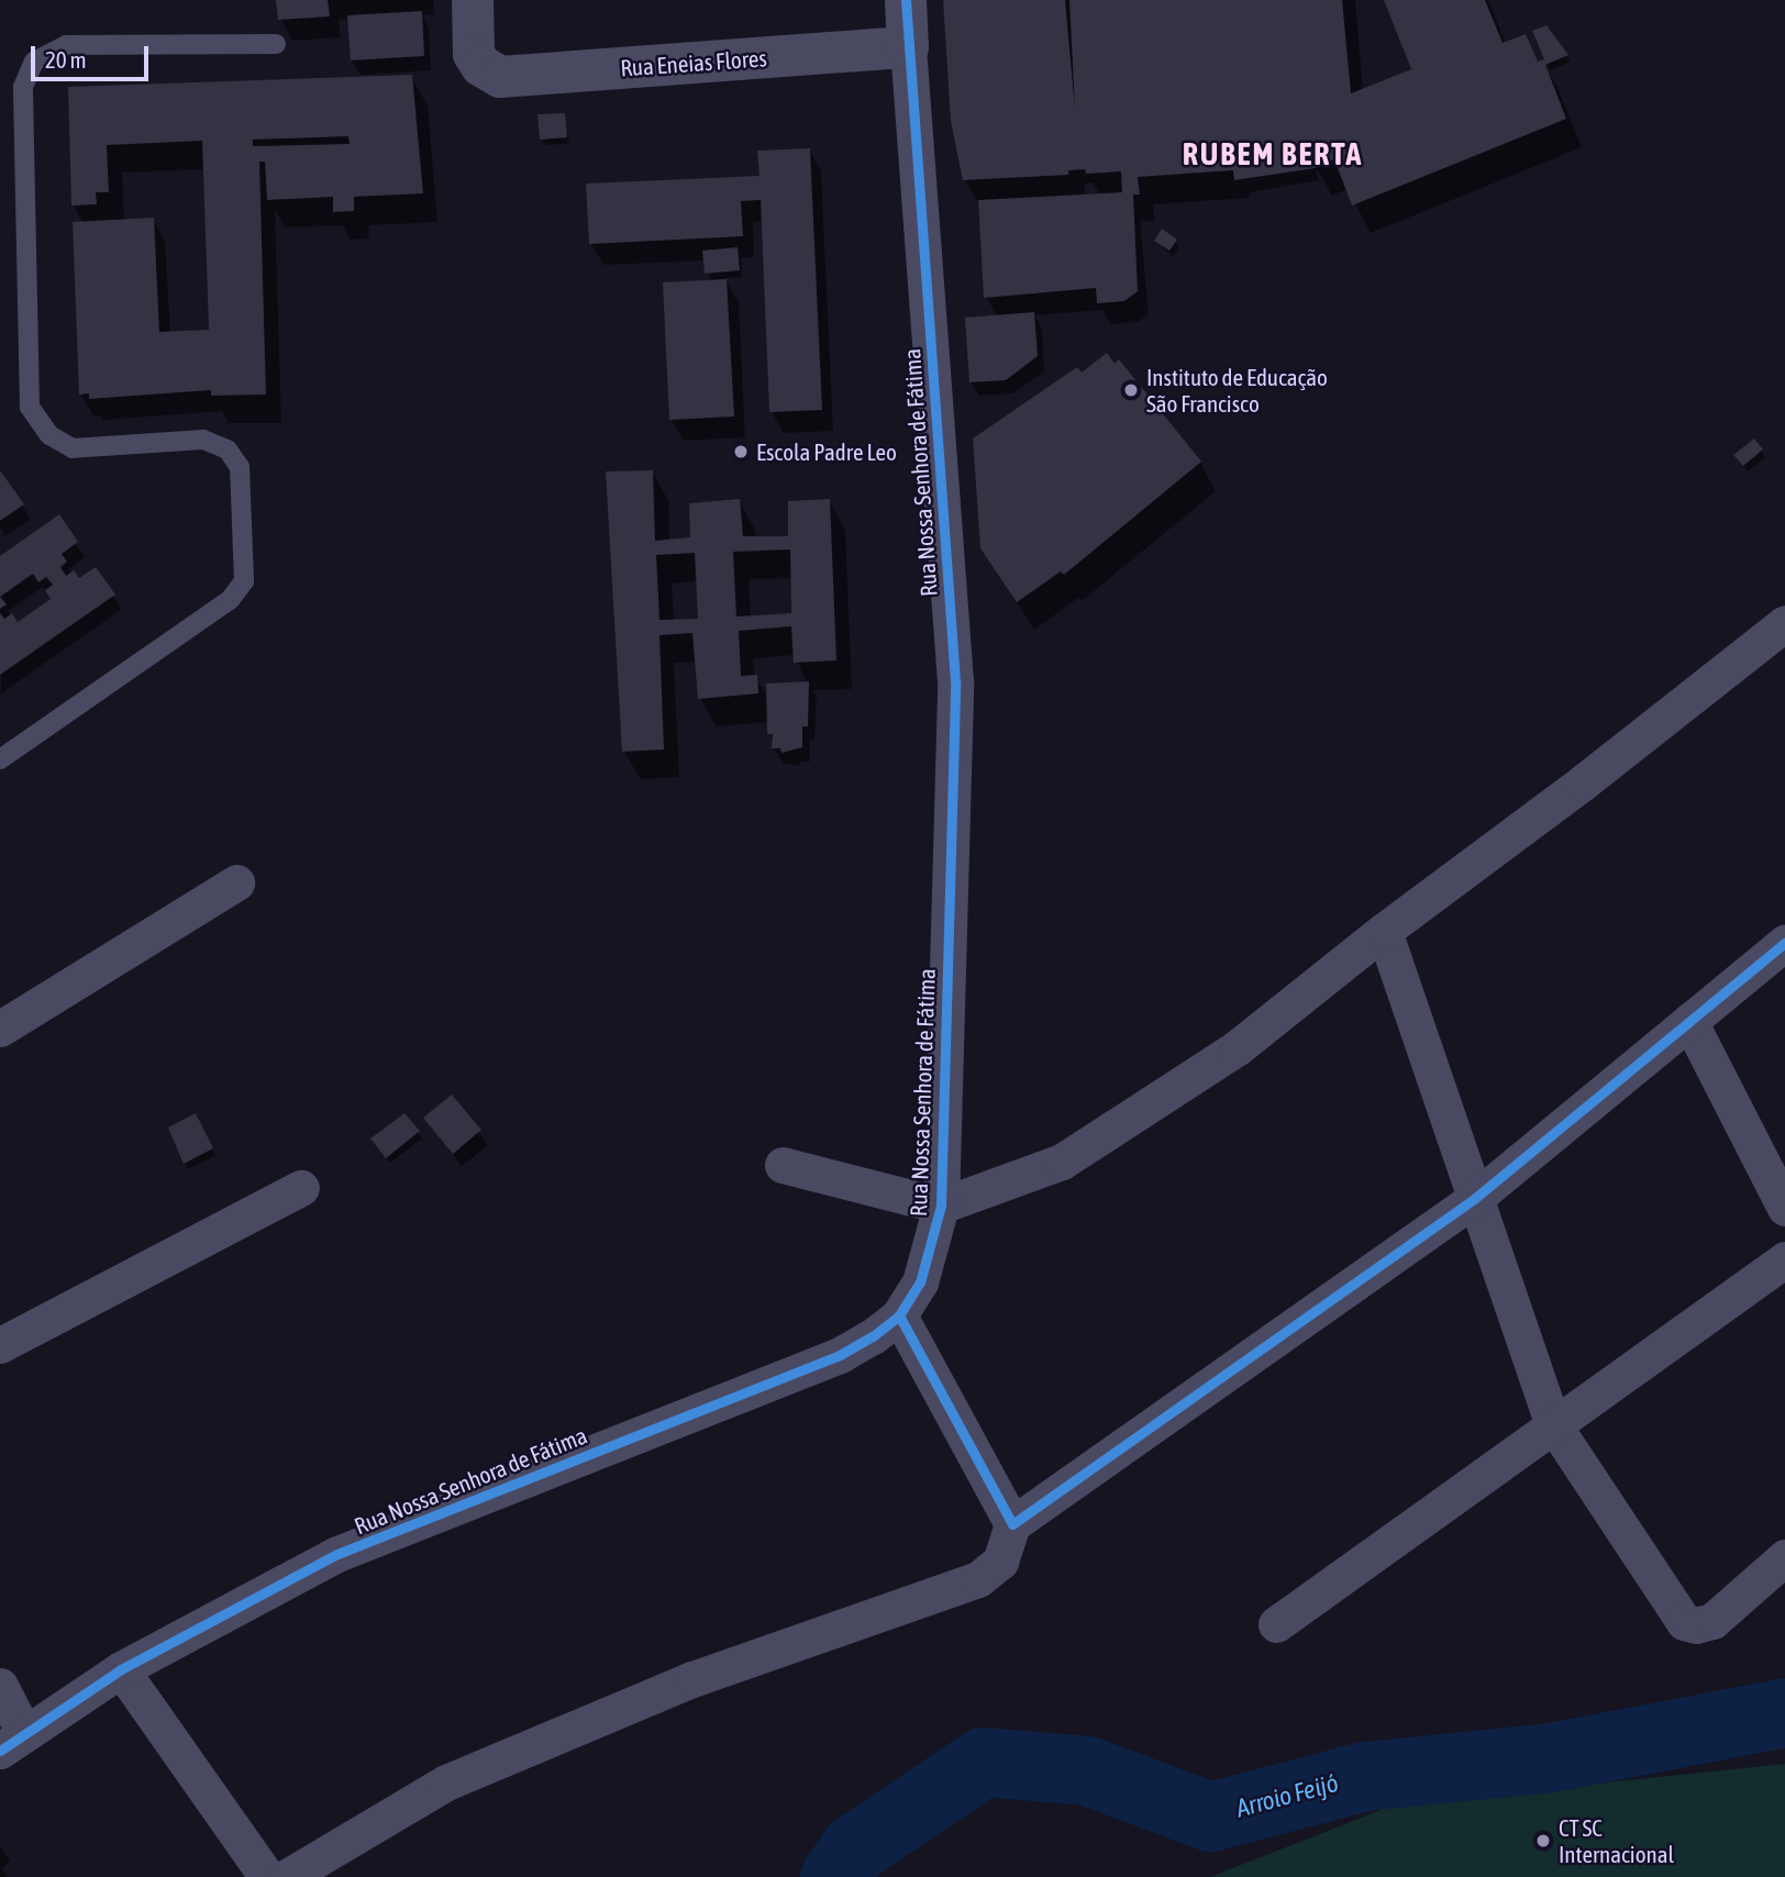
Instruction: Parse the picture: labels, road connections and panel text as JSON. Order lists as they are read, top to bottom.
{
  "streets": {
    "street": ["Rua Eneias Flores", "Rua Nossa Senhora de Fátima"]
  },
  "crossings": [
    ["Rua Eneias Flores", "Rua Nossa Senhora de Fátima"]
  ],
  "districts": ["RUBEM BERTA"],
  "water": ["Arroio Feijó"],
  "places": ["Instituto de Educação São Francisco", "Escola Padre Leo", "CT SC Internacional"],
  "scale_bar": "20 m"
}
